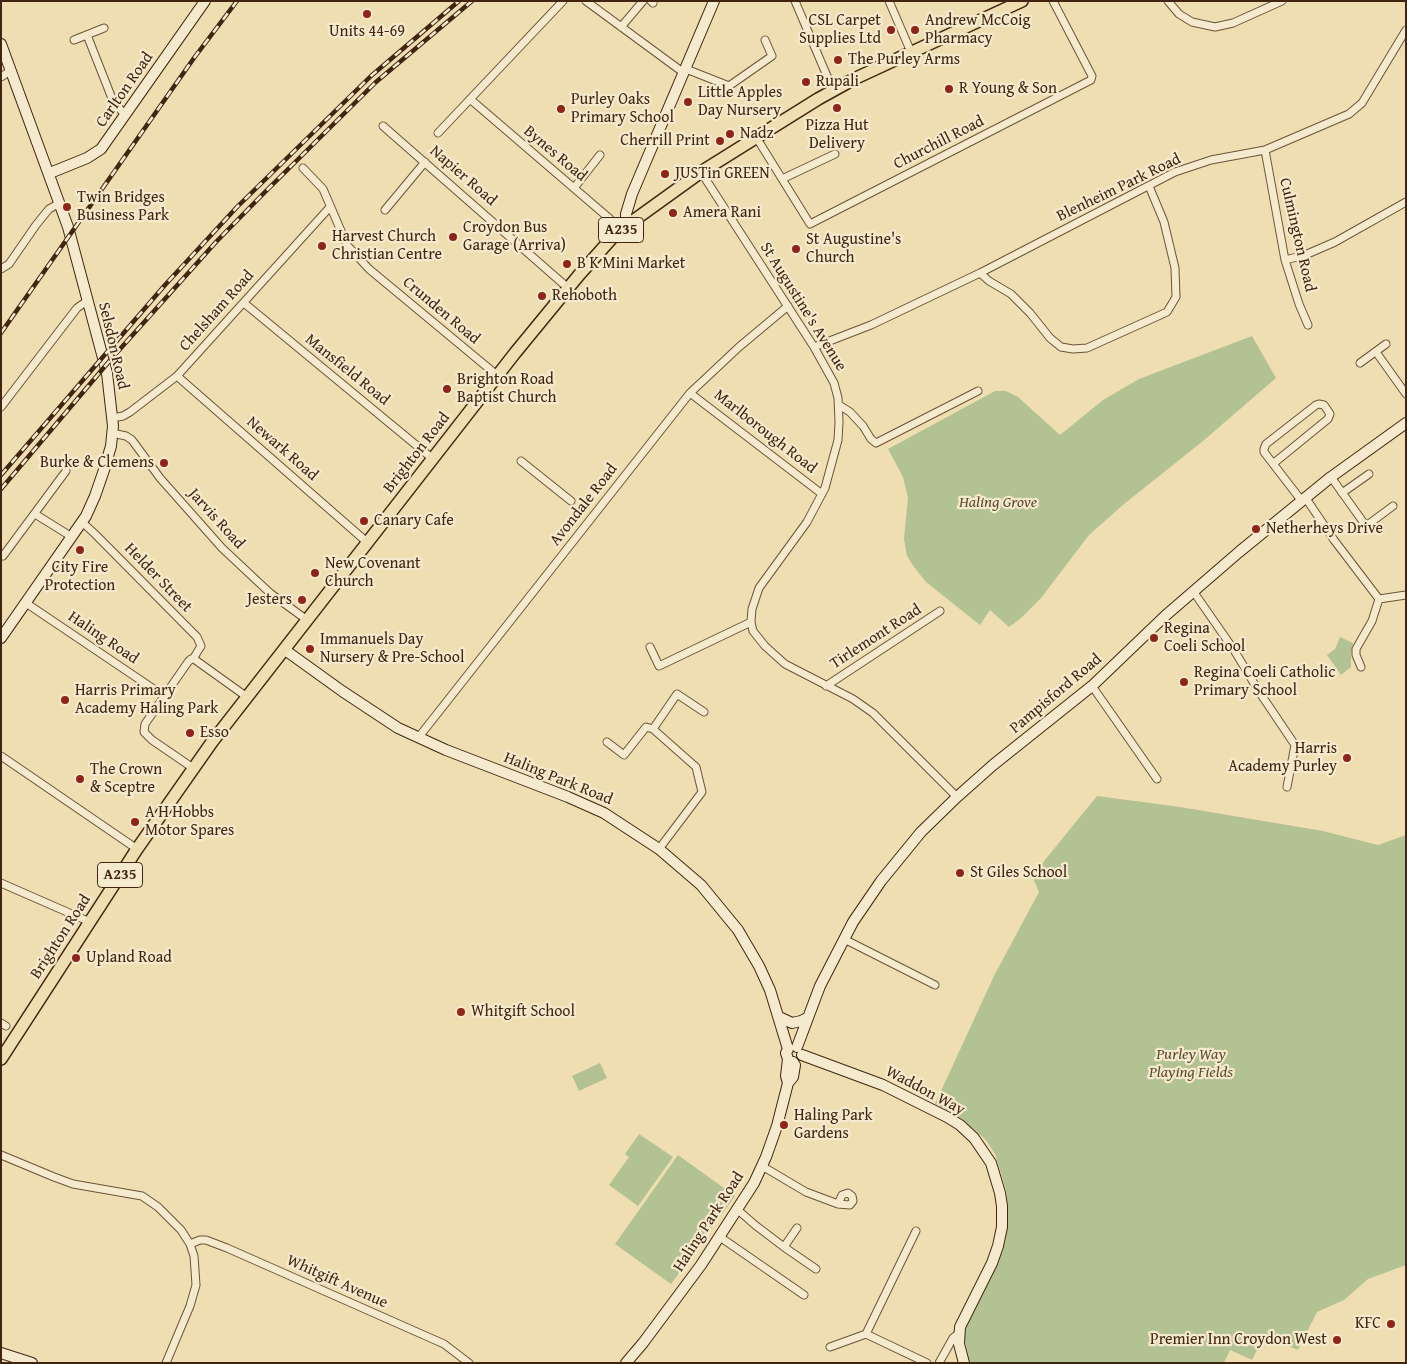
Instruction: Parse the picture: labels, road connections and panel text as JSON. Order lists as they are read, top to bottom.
{
  "streets": {
    "main road": ["A235", "Brighton Road"],
    "street": [
      "Carlton Road",
      "Churchill Road",
      "Bynes Road",
      "Napier Road",
      "Blenheim Park Road",
      "Culmington Road",
      "St Augustine's Avenue",
      "Chelsham Road",
      "Crunden Road",
      "Selsdon Road",
      "Mansfield Road",
      "Marlborough Road",
      "Newark Road",
      "Avondale Road",
      "Jarvis Road",
      "Helder Street",
      "Tirlemont Road",
      "Haling Road",
      "Pampisford Road",
      "Haling Park Road",
      "Waddon Way",
      "Whitgift Avenue"
    ]
  },
  "crossings": [
    ["Carlton Road", "Selsdon Road"],
    ["Churchill Road", "Brighton Road"],
    ["Bynes Road", "Brighton Road"],
    ["Napier Road", "Brighton Road"],
    ["Blenheim Park Road", "Culmington Road"],
    ["Blenheim Park Road", "St Augustine's Avenue"],
    ["St Augustine's Avenue", "Marlborough Road"],
    ["St Augustine's Avenue", "Brighton Road"],
    ["St Augustine's Avenue", "Avondale Road"],
    ["Chelsham Road", "Crunden Road"],
    ["Chelsham Road", "Selsdon Road"],
    ["Chelsham Road", "Mansfield Road"],
    ["Chelsham Road", "Newark Road"],
    ["Crunden Road", "Brighton Road"],
    ["Selsdon Road", "Jarvis Road"],
    ["Selsdon Road", "Helder Street"],
    ["Selsdon Road", "Haling Road"],
    ["Mansfield Road", "Brighton Road"],
    ["Marlborough Road", "Avondale Road"],
    ["Newark Road", "Brighton Road"],
    ["Brighton Road", "Jarvis Road"],
    ["Brighton Road", "Haling Park Road"],
    ["Avondale Road", "Haling Park Road"],
    ["Pampisford Road", "Haling Park Road"],
    ["Pampisford Road", "Waddon Way"],
    ["Haling Park Road", "Waddon Way"]
  ],
  "parks": ["Haling Grove", "Purley Way Playing Fields"],
  "places": [
    "Units 44-69",
    "CSL Carpet Supplies Ltd",
    "Andrew McCoig Pharmacy",
    "The Purley Arms",
    "Rupali",
    "R Young & Son",
    "Little Apples Day Nursery",
    "Pizza Hut Delivery",
    "Purley Oaks Primary School",
    "Nadz",
    "Cherrill Print",
    "JUSTin GREEN",
    "Twin Bridges Business Park",
    "Amera Rani",
    "Croydon Bus Garage (Arriva)",
    "Harvest Church Christian Centre",
    "St Augustine's Church",
    "B K Mini Market",
    "Rehoboth",
    "Brighton Road Baptist Church",
    "Burke & Clemens",
    "Canary Cafe",
    "Netherheys Drive",
    "City Fire Protection",
    "New Covenant Church",
    "Jesters",
    "Regina Coeli School",
    "Immanuels Day Nursery & Pre-School",
    "Regina Coeli Catholic Primary School",
    "Harris Primary Academy Haling Park",
    "Esso",
    "Harris Academy Purley",
    "The Crown & Sceptre",
    "A H Hobbs Motor Spares",
    "St Giles School",
    "Upland Road",
    "Whitgift School",
    "Haling Park Gardens",
    "KFC",
    "Premier Inn Croydon West"
  ]
}
